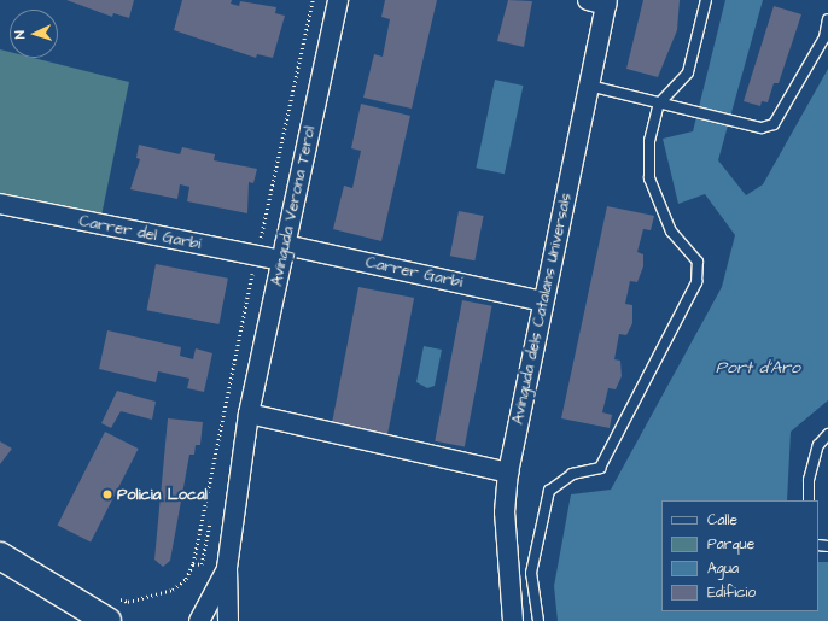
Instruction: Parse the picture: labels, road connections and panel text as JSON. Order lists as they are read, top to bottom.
{
  "streets": {
    "street": [
      "Avinguda Verona Terol",
      "Carrer del Garbí",
      "Carrer Garbí",
      "Avinguda dels Catalans Universals"
    ]
  },
  "crossings": [
    ["Avinguda Verona Terol", "Carrer del Garbí"],
    ["Avinguda Verona Terol", "Carrer Garbí"],
    ["Carrer del Garbí", "Carrer Garbí"],
    ["Carrer Garbí", "Avinguda dels Catalans Universals"]
  ],
  "water": ["Port d'Aro"],
  "places": ["Policia Local"],
  "legend": [
    "Calle",
    "Parque",
    "Agua",
    "Edificio"
  ],
  "north": "left"
}
